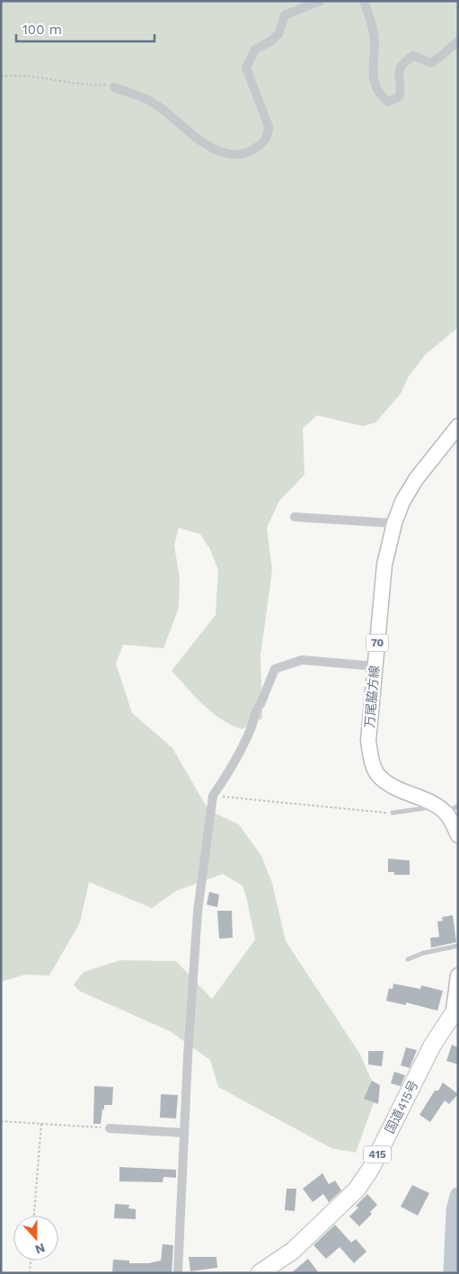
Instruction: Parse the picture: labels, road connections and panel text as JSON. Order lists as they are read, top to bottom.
{
  "streets": {
    "highway": ["国道415号", "415"],
    "main road": ["70", "万尾脇方線"]
  },
  "scale_bar": "100 m",
  "north": "bottom"
}
